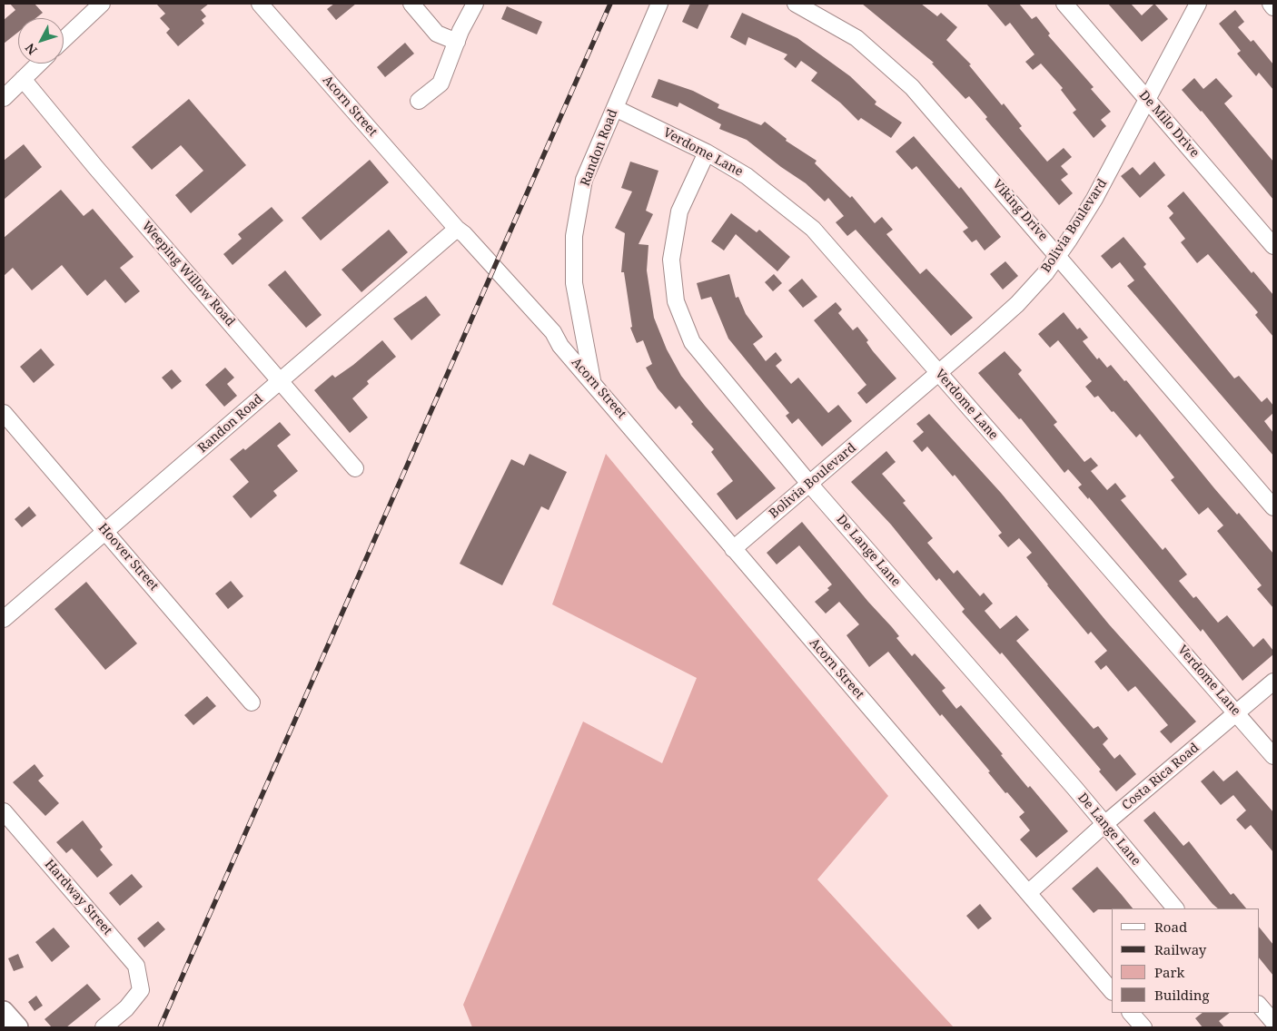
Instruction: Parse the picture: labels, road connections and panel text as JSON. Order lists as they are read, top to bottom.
{
  "streets": {
    "street": [
      "Acorn Street",
      "De Milo Drive",
      "Randon Road",
      "Verdome Lane",
      "Viking Drive",
      "Bolivia Boulevard",
      "Weeping Willow Road",
      "De Lange Lane",
      "Hoover Street",
      "Costa Rica Road",
      "Hardway Street"
    ]
  },
  "crossings": [
    ["Acorn Street", "Randon Road"],
    ["Acorn Street", "Bolivia Boulevard"],
    ["Acorn Street", "Costa Rica Road"],
    ["De Milo Drive", "Bolivia Boulevard"],
    ["Randon Road", "Verdome Lane"],
    ["Randon Road", "Weeping Willow Road"],
    ["Randon Road", "Hoover Street"],
    ["Verdome Lane", "Bolivia Boulevard"],
    ["Verdome Lane", "De Lange Lane"],
    ["Verdome Lane", "Costa Rica Road"],
    ["Viking Drive", "Bolivia Boulevard"],
    ["Bolivia Boulevard", "De Lange Lane"],
    ["De Lange Lane", "Costa Rica Road"]
  ],
  "legend": [
    "Road",
    "Railway",
    "Park",
    "Building"
  ],
  "north": "bottom left"
}
